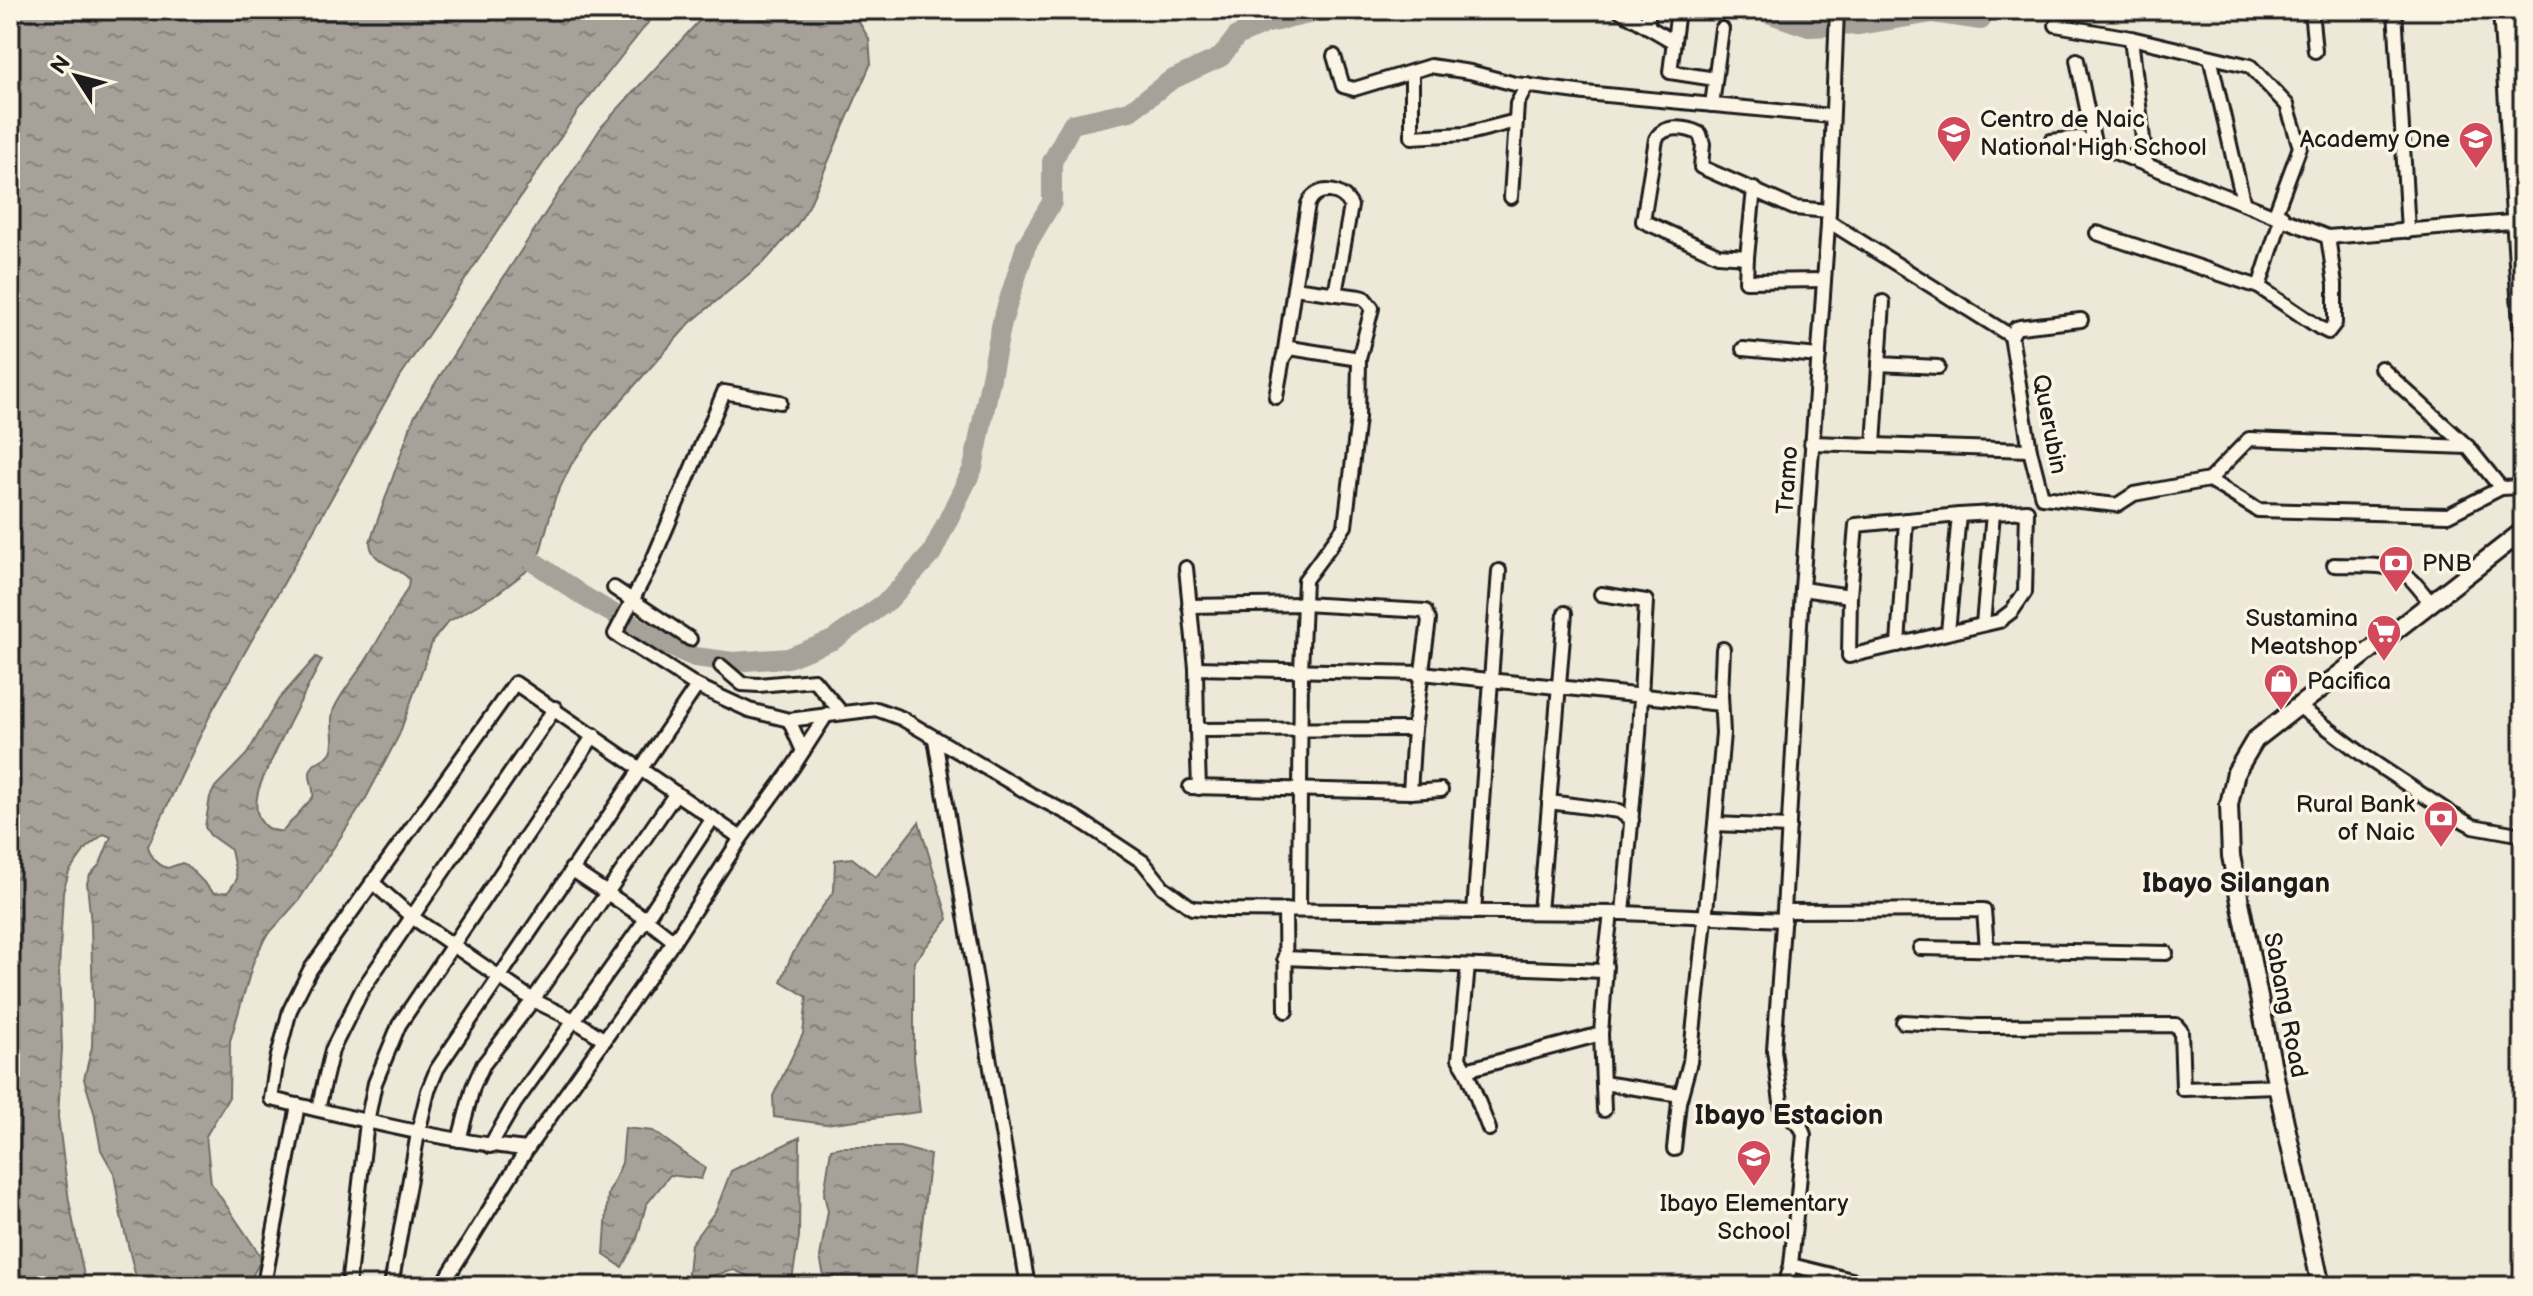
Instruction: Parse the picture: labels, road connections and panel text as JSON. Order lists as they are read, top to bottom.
{
  "streets": {
    "main road": ["Sabang Road"],
    "street": ["Querubin", "Tramo"]
  },
  "districts": ["Ibayo Silangan", "Ibayo Estacion"],
  "places": {
    "school or university": ["Centro de Naic National High School", "Academy One", "Ibayo Elementary School"],
    "bank": ["PNB", "Rural Bank of Naic"],
    "supermarket": ["Sustamina Meatshop"],
    "shop": ["Pacifica"]
  },
  "north": "top left"
}
